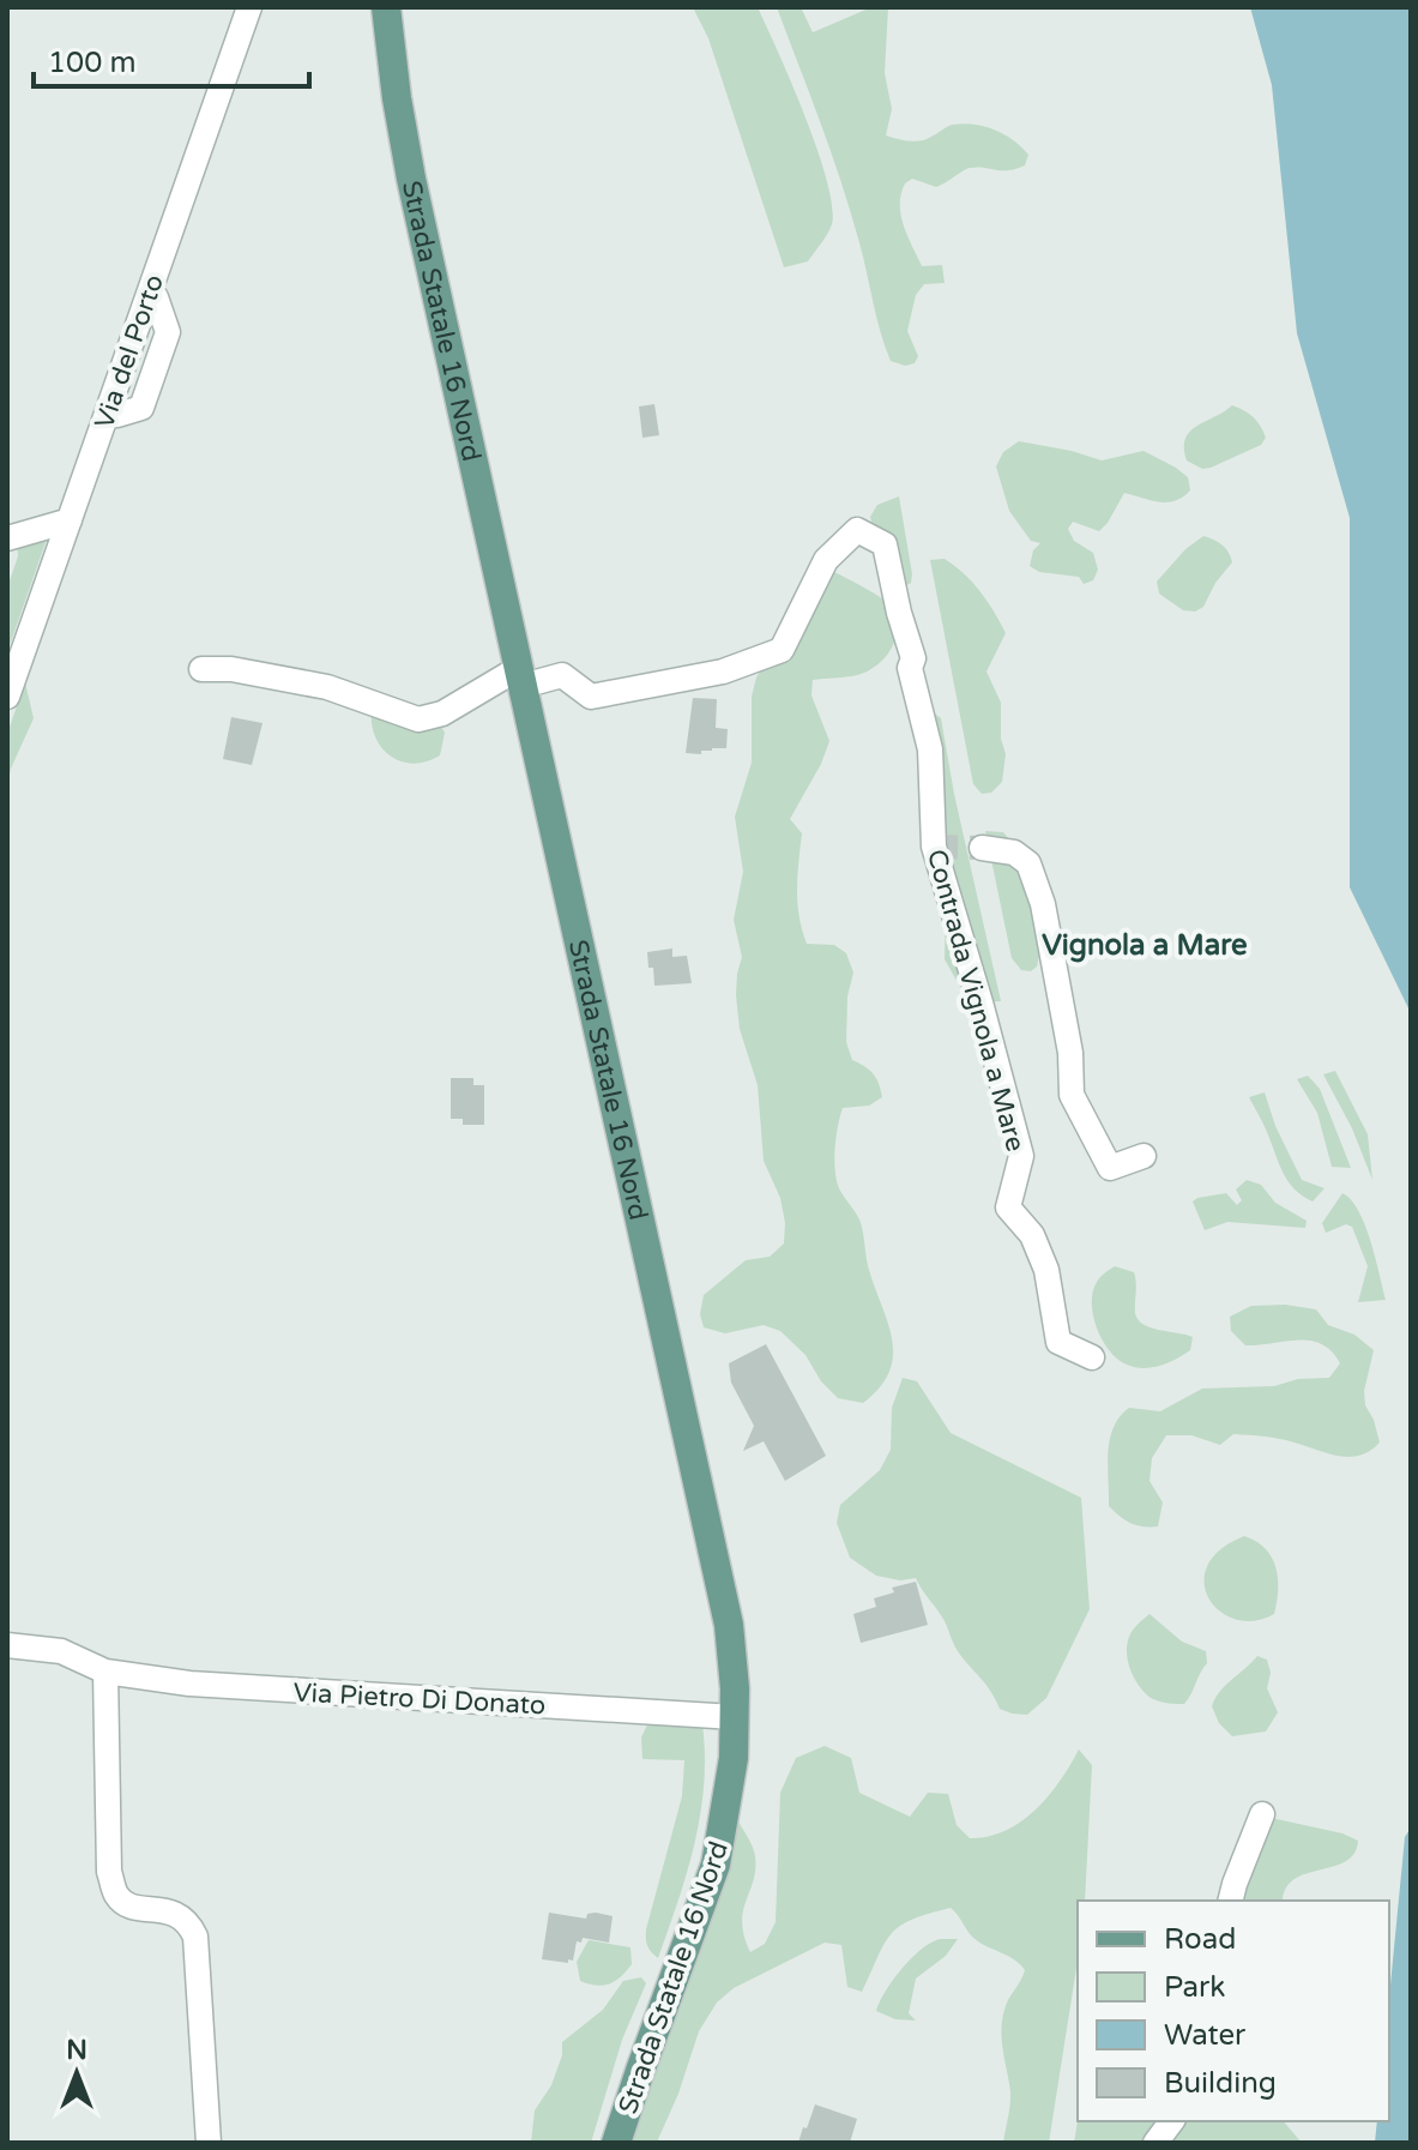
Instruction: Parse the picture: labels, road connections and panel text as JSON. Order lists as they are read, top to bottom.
{
  "streets": {
    "main road": ["Strada Statale 16 Nord"],
    "street": ["Via del Porto", "Contrada Vignola a Mare", "Via Pietro Di Donato"]
  },
  "crossings": [
    ["Strada Statale 16 Nord", "Contrada Vignola a Mare"],
    ["Strada Statale 16 Nord", "Via Pietro Di Donato"]
  ],
  "districts": ["Vignola a Mare"],
  "legend": [
    "Road",
    "Park",
    "Water",
    "Building"
  ],
  "scale_bar": "100 m",
  "north": "top"
}
